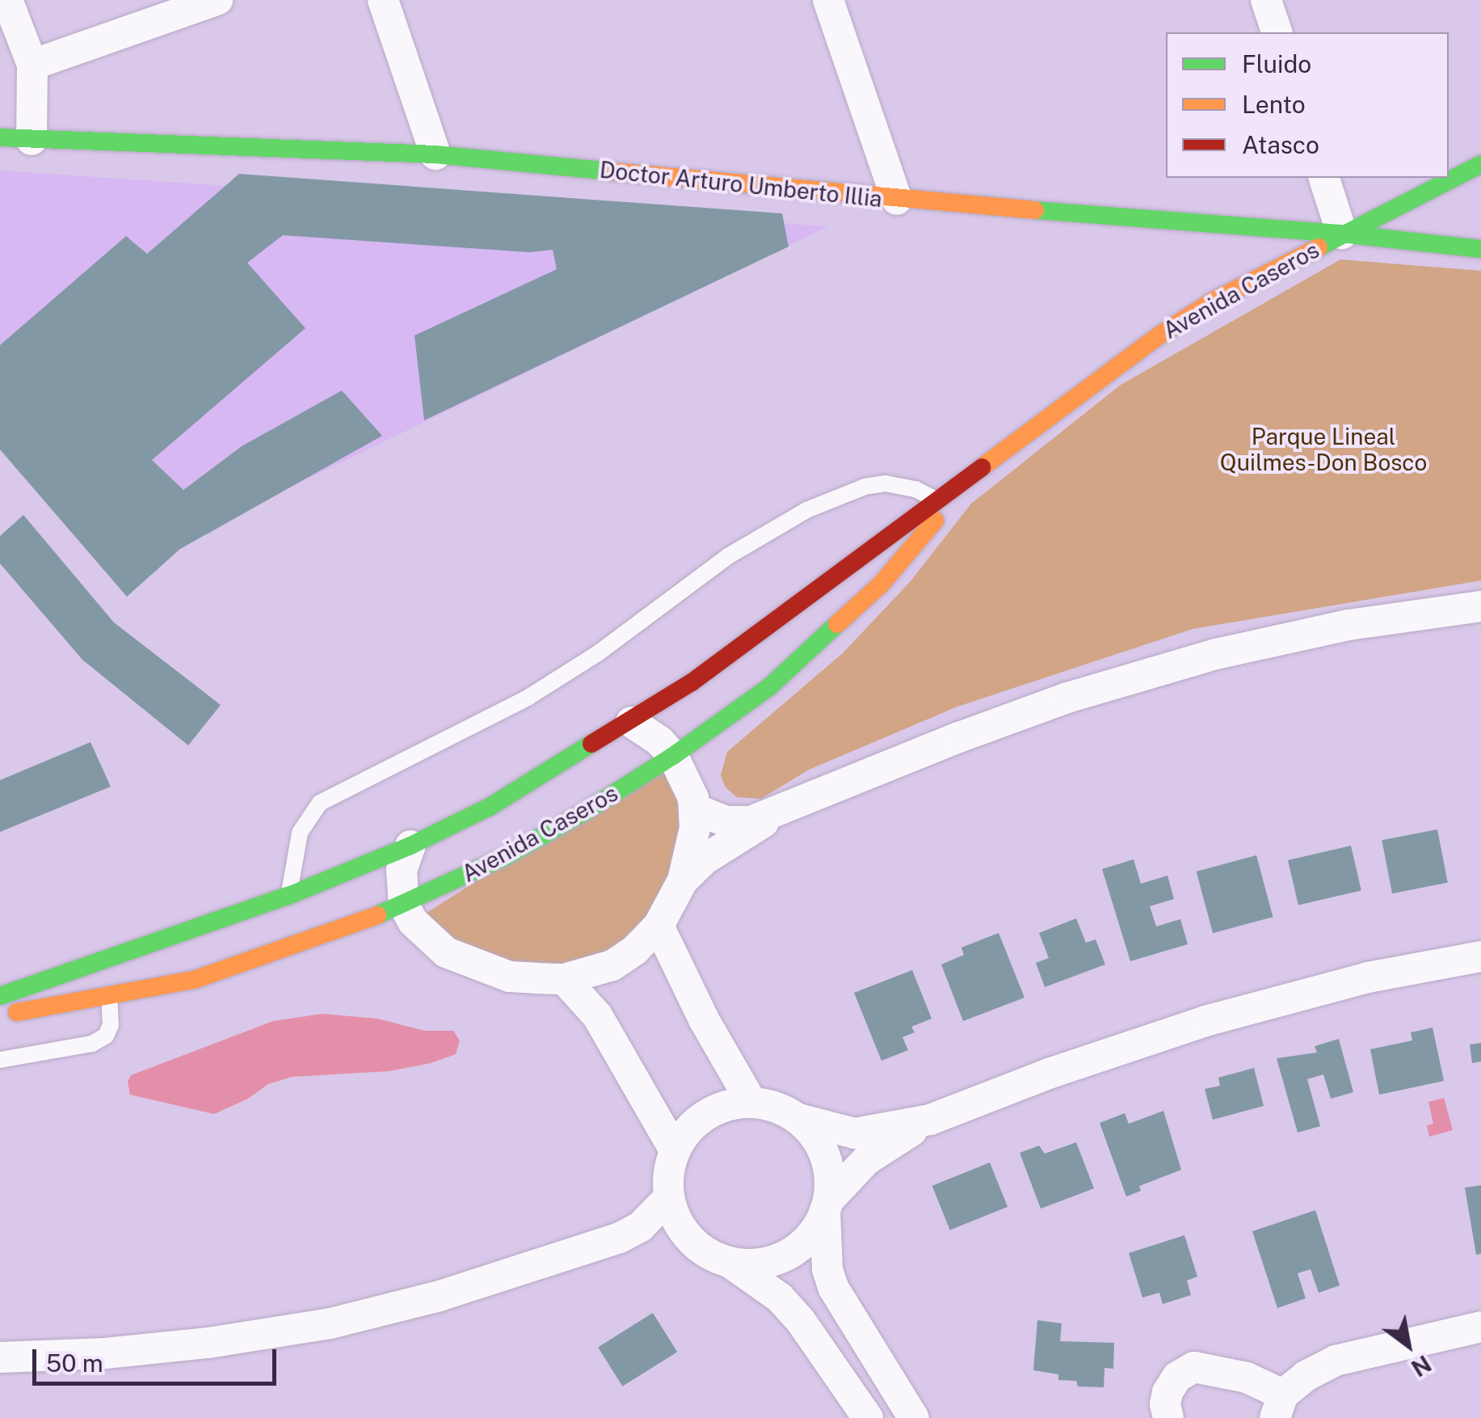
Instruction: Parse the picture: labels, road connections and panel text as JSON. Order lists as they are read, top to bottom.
{
  "streets": {
    "street": ["Doctor Arturo Umberto Illia", "Avenida Caseros"]
  },
  "crossings": [
    ["Doctor Arturo Umberto Illia", "Avenida Caseros"]
  ],
  "parks": ["Parque Lineal Quilmes-Don Bosco"],
  "legend": ["Fluido", "Lento", "Atasco"],
  "scale_bar": "50 m",
  "north": "bottom right"
}
